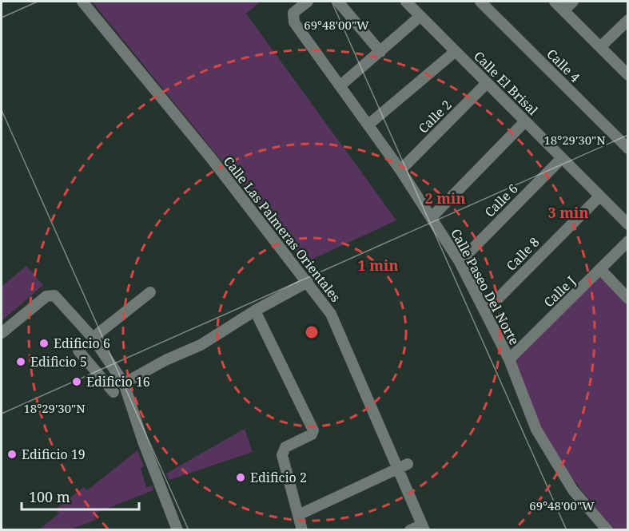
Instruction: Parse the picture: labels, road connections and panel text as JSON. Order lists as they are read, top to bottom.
{
  "streets": {
    "street": [
      "Calle 4",
      "Calle El Brisal",
      "Calle 2",
      "Calle 6",
      "Calle Las Palmeras Orientales",
      "Calle 8",
      "Calle Paseo Del Norte",
      "Calle J"
    ]
  },
  "crossings": [
    ["Calle El Brisal", "Calle 2"],
    ["Calle El Brisal", "Calle 6"],
    ["Calle El Brisal", "Calle 8"],
    ["Calle 2", "Calle Paseo Del Norte"],
    ["Calle 6", "Calle Paseo Del Norte"],
    ["Calle 8", "Calle Paseo Del Norte"],
    ["Calle Paseo Del Norte", "Calle J"]
  ],
  "places": [
    "Edificio 6",
    "Edificio 5",
    "Edificio 16",
    "Edificio 19",
    "Edificio 2"
  ],
  "scale_bar": "100 m",
  "coordinates": ["69°48'00\"W", "18°29'30\"N"],
  "rings": ["2 min", "3 min", "1 min"]
}
